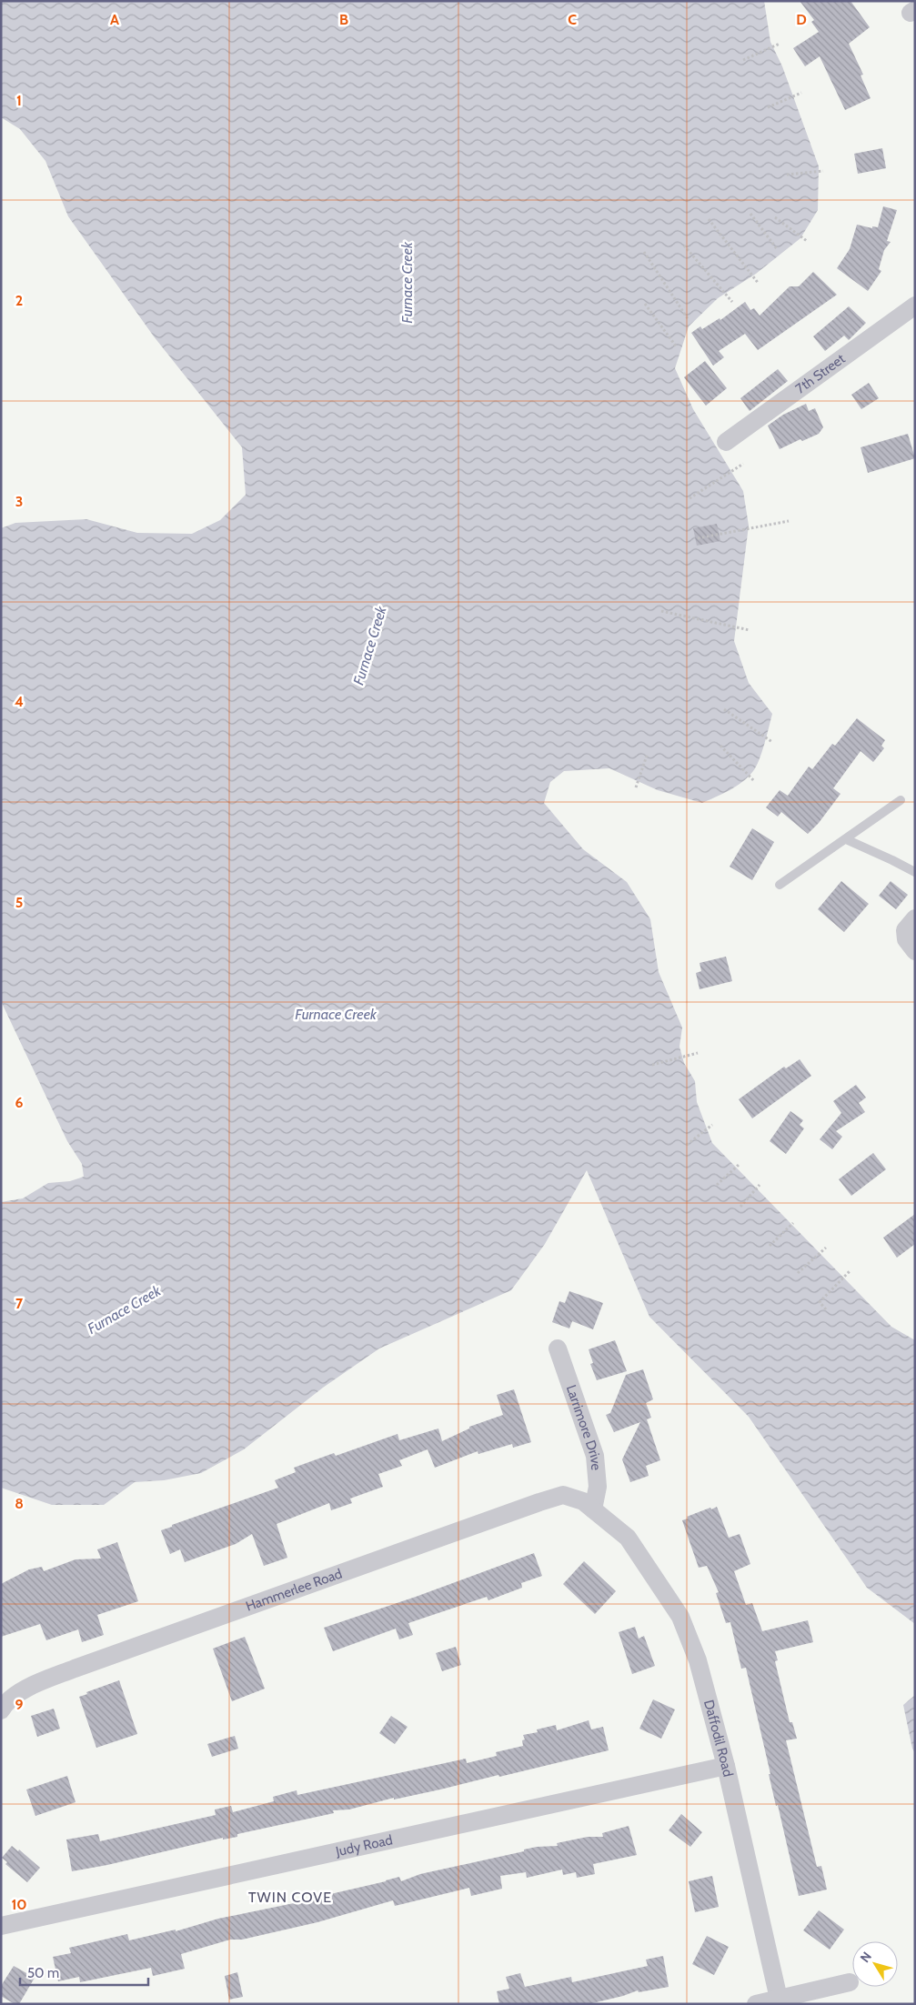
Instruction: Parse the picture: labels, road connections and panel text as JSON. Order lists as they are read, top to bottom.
{
  "streets": {
    "street": [
      "7th Street",
      "Larrimore Drive",
      "Hammerlee Road",
      "Daffodil Road",
      "Judy Road"
    ]
  },
  "crossings": [
    ["Larrimore Drive", "Hammerlee Road"],
    ["Larrimore Drive", "Daffodil Road"],
    ["Hammerlee Road", "Daffodil Road"],
    ["Daffodil Road", "Judy Road"]
  ],
  "districts": ["TWIN COVE"],
  "water": ["Furnace Creek"],
  "scale_bar": "50 m",
  "north": "top left",
  "grid": {
    "columns": [
      "A",
      "B",
      "C",
      "D"
    ],
    "rows": [
      "1",
      "2",
      "3",
      "4",
      "5",
      "6",
      "7",
      "8",
      "9",
      "10"
    ]
  }
}
